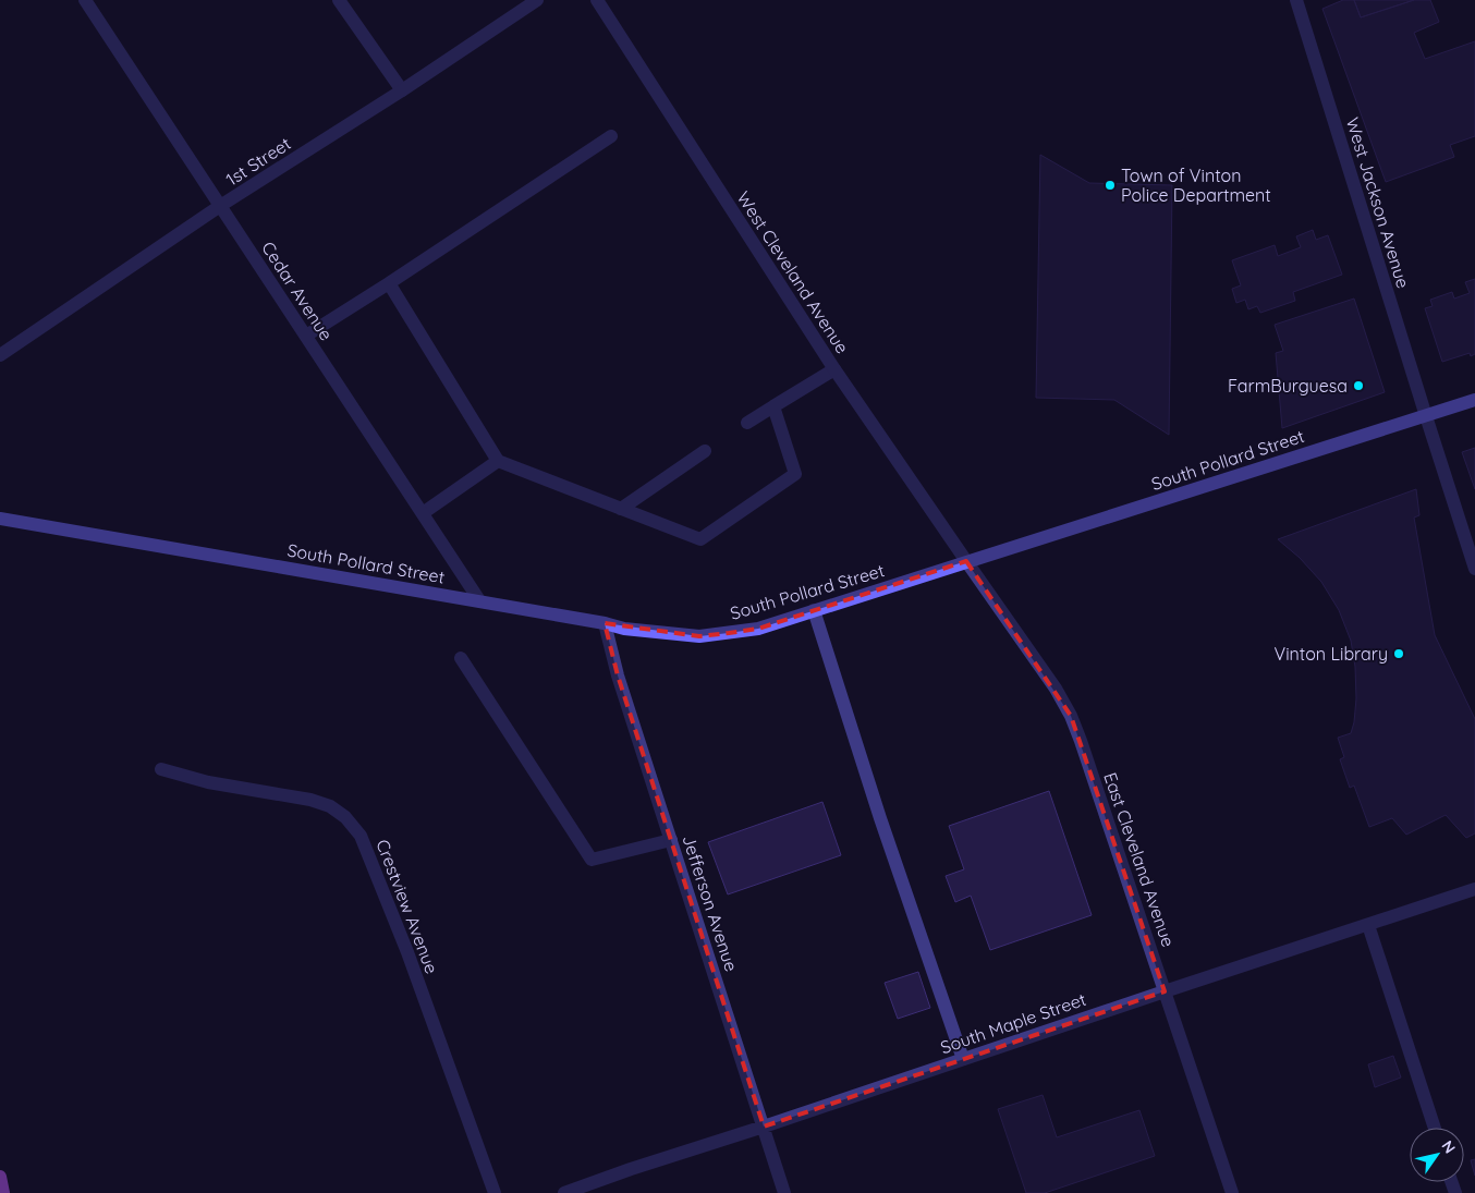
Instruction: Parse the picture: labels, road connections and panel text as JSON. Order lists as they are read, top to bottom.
{
  "streets": {
    "main road": ["South Pollard Street"],
    "street": [
      "1st Street",
      "West Jackson Avenue",
      "West Cleveland Avenue",
      "Cedar Avenue",
      "East Cleveland Avenue",
      "Jefferson Avenue",
      "Crestview Avenue",
      "South Maple Street"
    ]
  },
  "crossings": [
    ["1st Street", "Cedar Avenue"],
    ["West Jackson Avenue", "South Pollard Street"],
    ["West Cleveland Avenue", "South Pollard Street"],
    ["West Cleveland Avenue", "East Cleveland Avenue"],
    ["Cedar Avenue", "South Pollard Street"],
    ["South Pollard Street", "East Cleveland Avenue"],
    ["South Pollard Street", "Jefferson Avenue"],
    ["East Cleveland Avenue", "South Maple Street"],
    ["Jefferson Avenue", "South Maple Street"]
  ],
  "places": ["Town of Vinton Police Department", "FarmBurguesa", "Vinton Library"],
  "north": "top right"
}
